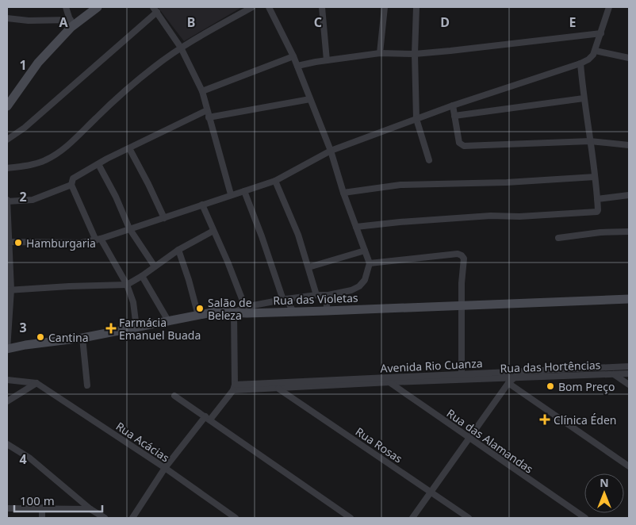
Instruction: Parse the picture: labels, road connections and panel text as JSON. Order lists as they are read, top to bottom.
{
  "streets": {
    "street": [
      "Rua das Violetas",
      "Avenida Rio Cuanza",
      "Rua das Hortências",
      "Rua das Alamandas",
      "Rua Acácias",
      "Rua Rosas"
    ]
  },
  "crossings": [
    ["Avenida Rio Cuanza", "Rua das Hortências"],
    ["Avenida Rio Cuanza", "Rua das Alamandas"],
    ["Rua das Hortências", "Rua das Alamandas"],
    ["Rua das Hortências", "Rua Rosas"]
  ],
  "places": {
    "other": [
      "Hamburgaria",
      "Salão de Beleza",
      "Cantina",
      "Bom Preço"
    ],
    "health": ["Farmácia Emanuel Buada", "Clínica Éden"]
  },
  "scale_bar": "100 m",
  "north": "top",
  "grid": {
    "columns": [
      "A",
      "B",
      "C",
      "D",
      "E"
    ],
    "rows": [
      "1",
      "2",
      "3",
      "4"
    ]
  }
}
